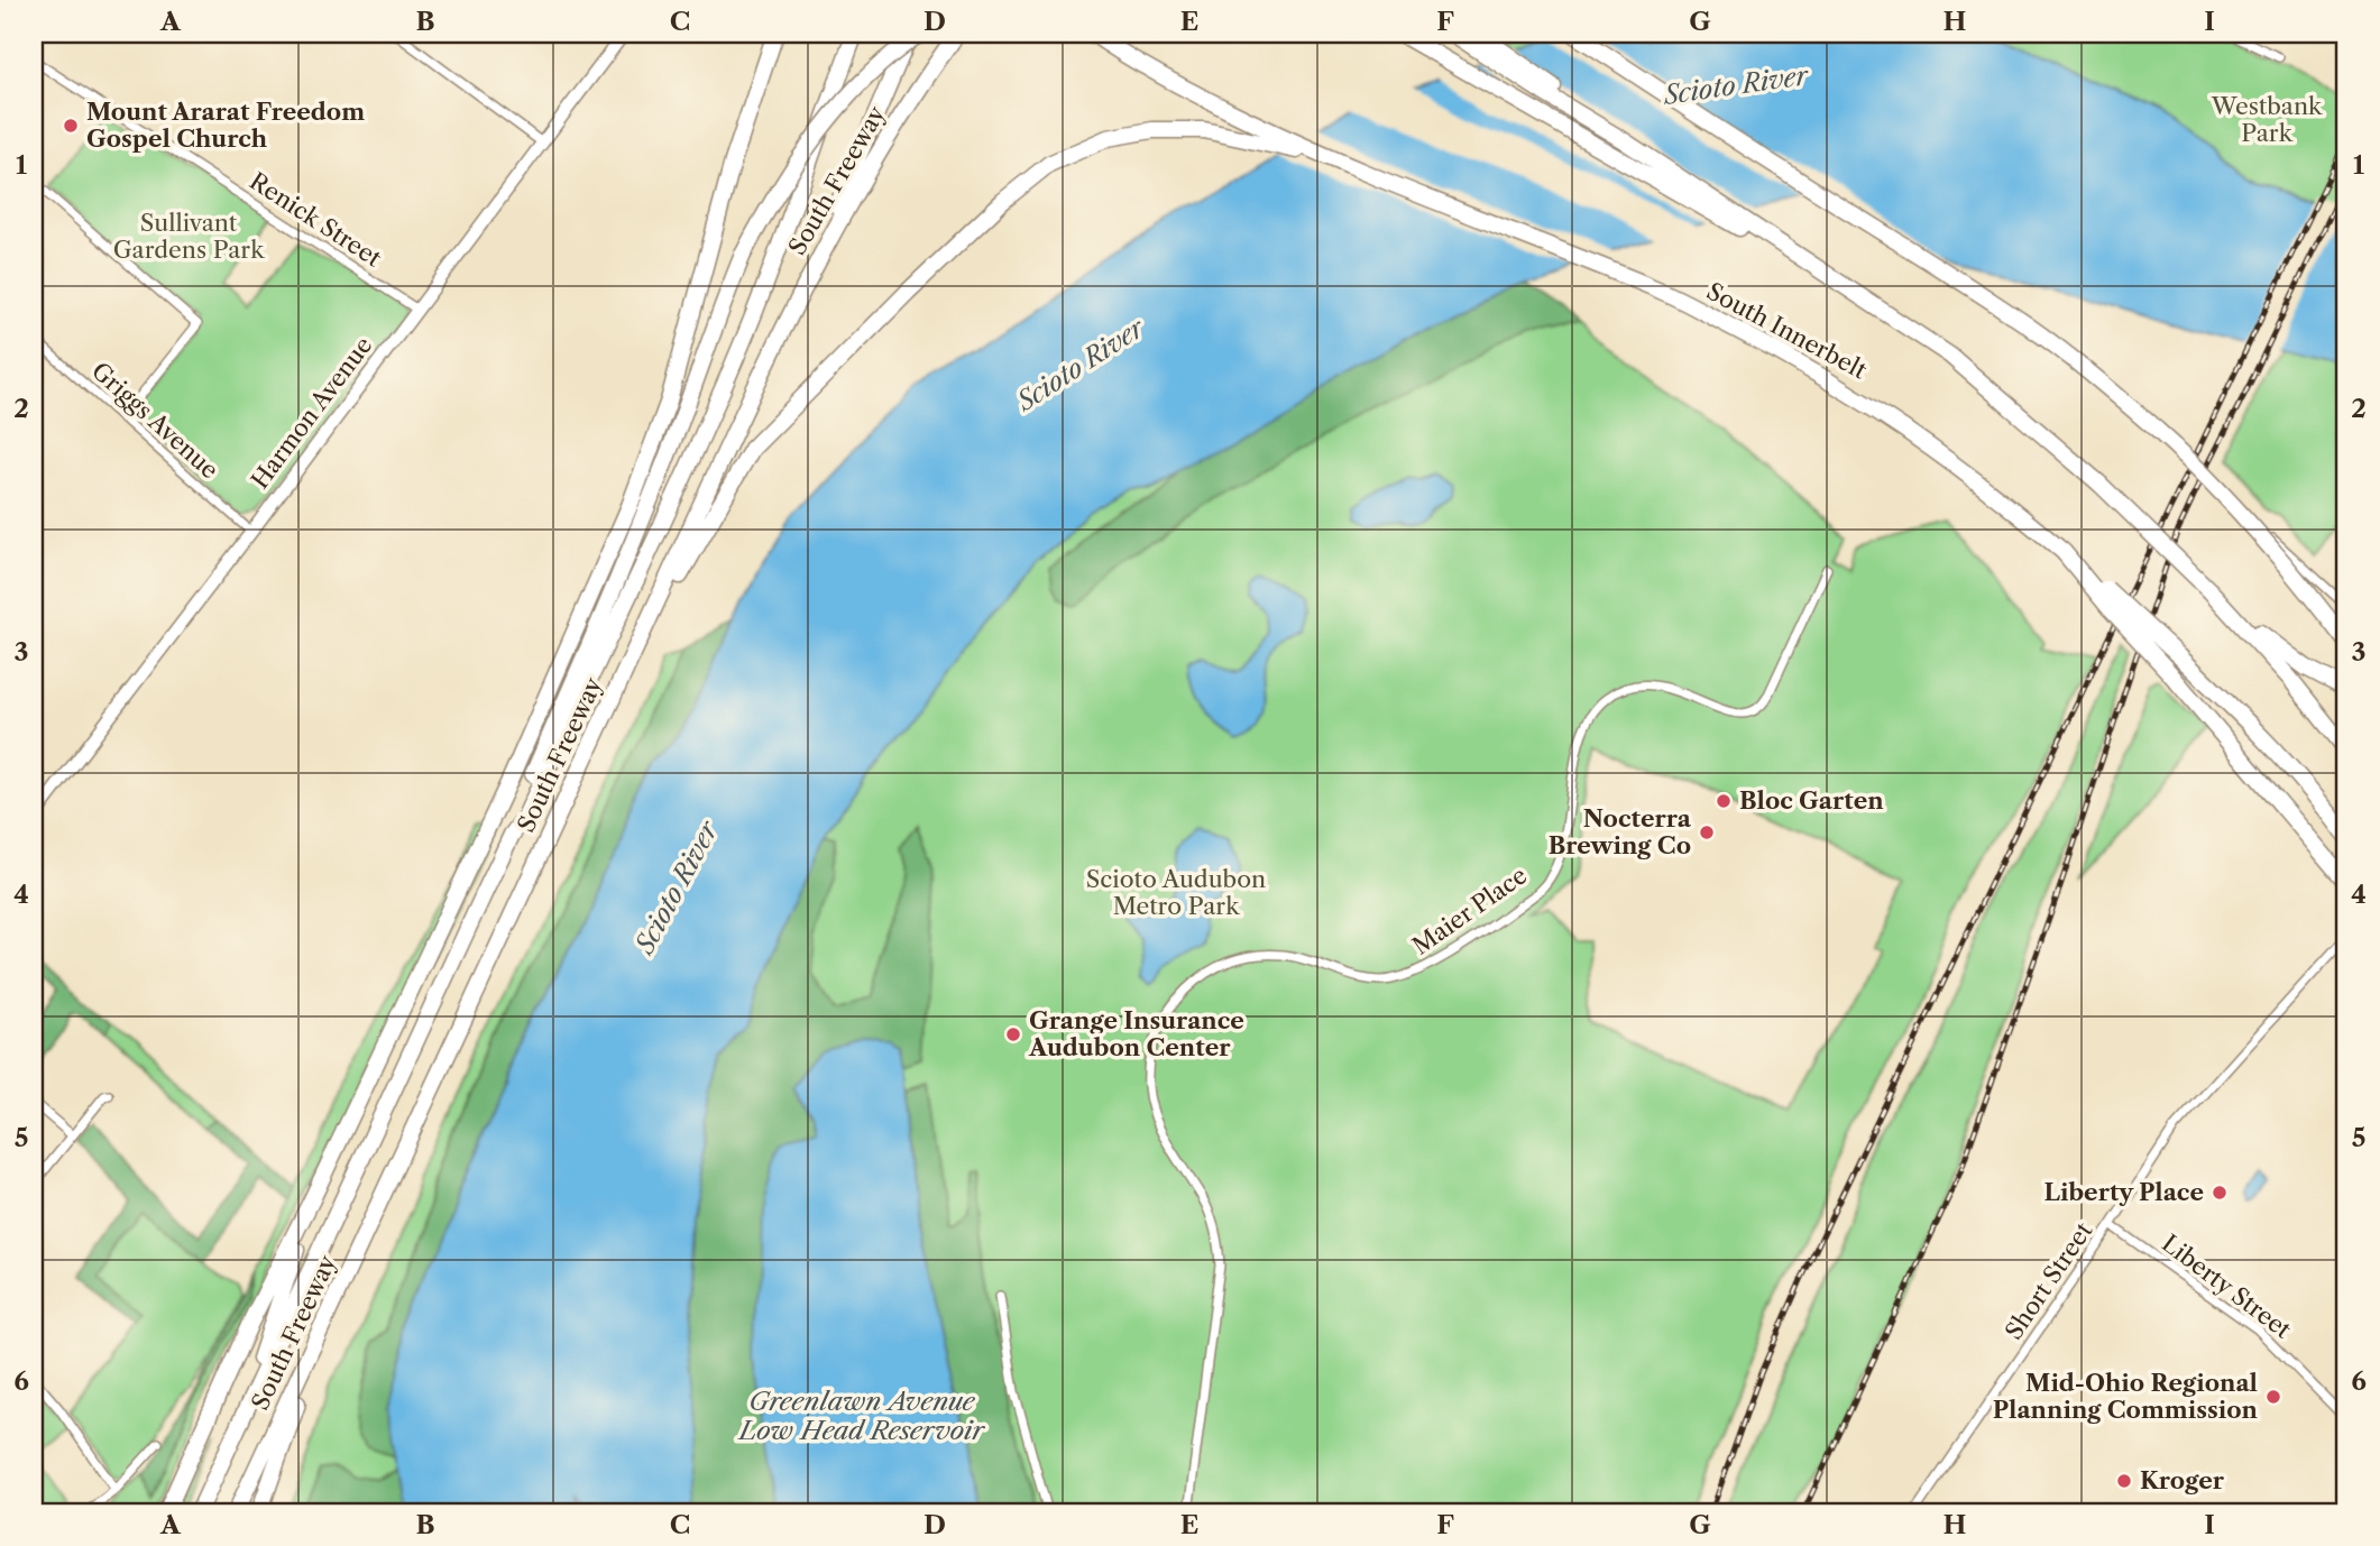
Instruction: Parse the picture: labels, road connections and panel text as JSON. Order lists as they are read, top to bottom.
{
  "streets": {
    "highway": ["South Freeway", "South Innerbelt"],
    "main road": ["Harmon Avenue"],
    "street": [
      "Renick Street",
      "Griggs Avenue",
      "Maier Place",
      "Short Street",
      "Liberty Street"
    ]
  },
  "crossings": [
    ["Renick Street", "Harmon Avenue"],
    ["Harmon Avenue", "Griggs Avenue"],
    ["Short Street", "Liberty Street"]
  ],
  "water": ["Scioto River", "Greenlawn Avenue Low Head Reservoir"],
  "parks": ["Westbank Park", "Sullivant Gardens Park", "Scioto Audubon Metro Park"],
  "places": [
    "Mount Ararat Freedom Gospel Church",
    "Bloc Garten",
    "Nocterra Brewing Co",
    "Grange Insurance Audubon Center",
    "Liberty Place",
    "Mid-Ohio Regional Planning Commission",
    "Kroger"
  ],
  "grid": {
    "columns": [
      "A",
      "B",
      "C",
      "D",
      "E",
      "F",
      "G",
      "H",
      "I"
    ],
    "rows": [
      "1",
      "2",
      "3",
      "4",
      "5",
      "6"
    ]
  }
}
